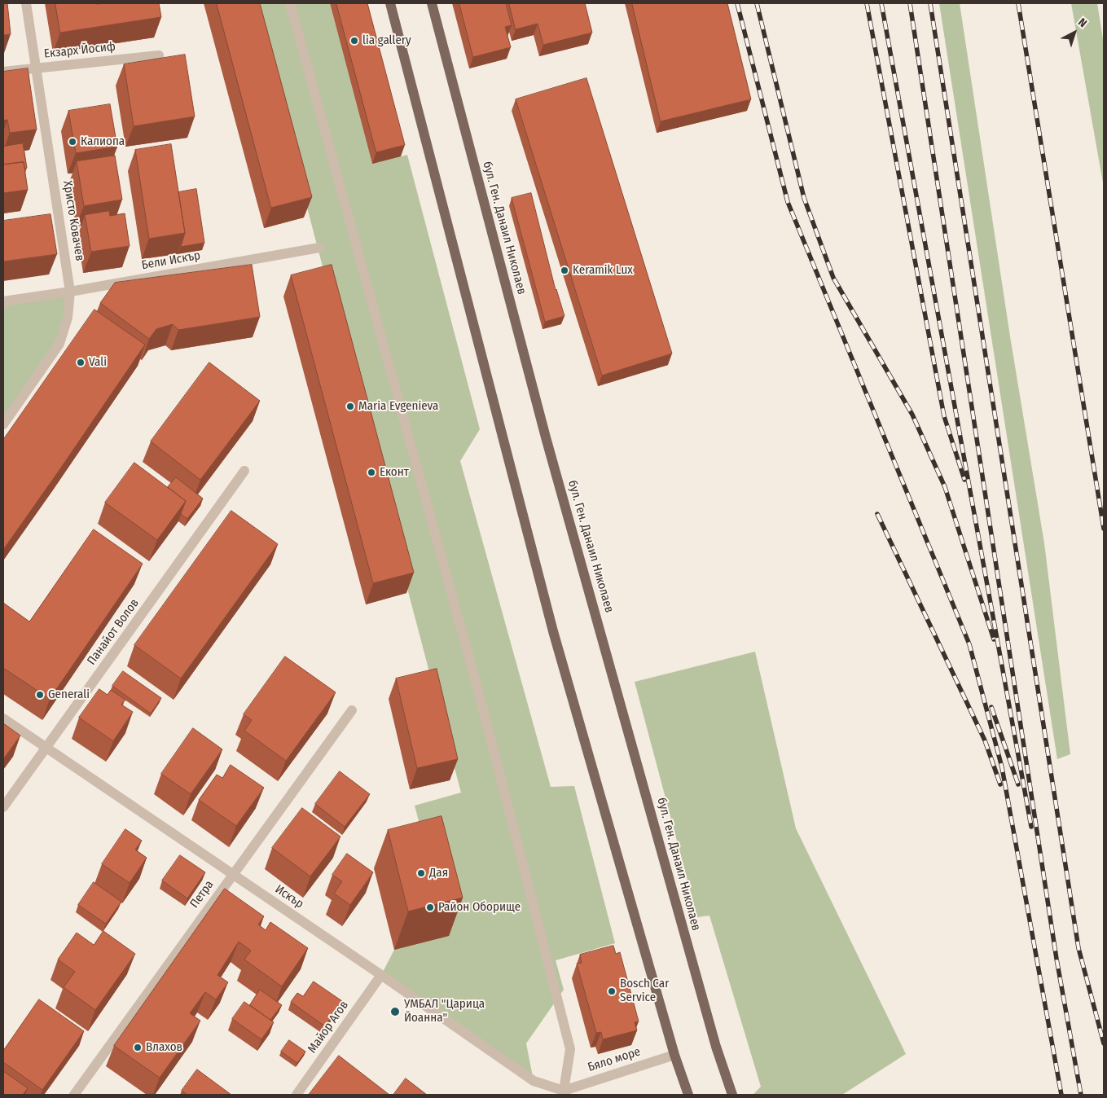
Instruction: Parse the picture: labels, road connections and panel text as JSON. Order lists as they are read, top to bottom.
{
  "streets": {
    "main road": ["бул. Ген. Данаил Николаев"],
    "street": [
      "Екзарх Йосиф",
      "Христо Ковачев",
      "Бели Искър",
      "Панайот Волов",
      "Петра",
      "Искър",
      "Майор Агов",
      "Бяло море"
    ]
  },
  "crossings": [
    ["Екзарх Йосиф", "Христо Ковачев"],
    ["Христо Ковачев", "Бели Искър"],
    ["Панайот Волов", "Искър"],
    ["Петра", "Искър"],
    ["Искър", "Майор Агов"],
    ["Искър", "Бяло море"]
  ],
  "places": [
    "lia gallery",
    "Калиопа",
    "Keramik Lux",
    "Vali",
    "Maria Evgenieva",
    "Еконт",
    "Generali",
    "Дая",
    "Район Оборище",
    "Bosch Car Service",
    "УМБАЛ \"Царица Йоанна\"",
    "Влахов"
  ],
  "north": "top right"
}
